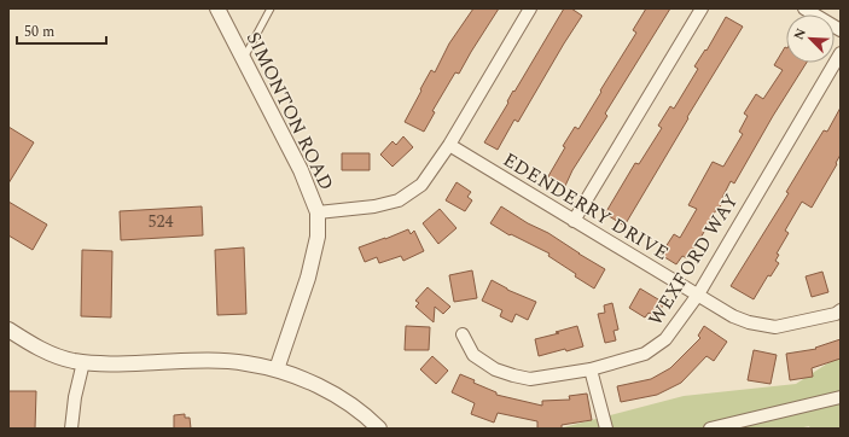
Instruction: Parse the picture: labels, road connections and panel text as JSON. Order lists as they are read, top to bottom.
{
  "streets": {
    "street": ["SIMONTON ROAD", "EDENDERRY DRIVE", "WEXFORD WAY"]
  },
  "crossings": [
    ["EDENDERRY DRIVE", "WEXFORD WAY"]
  ],
  "house_numbers": ["524"],
  "scale_bar": "50 m",
  "north": "top left"
}
